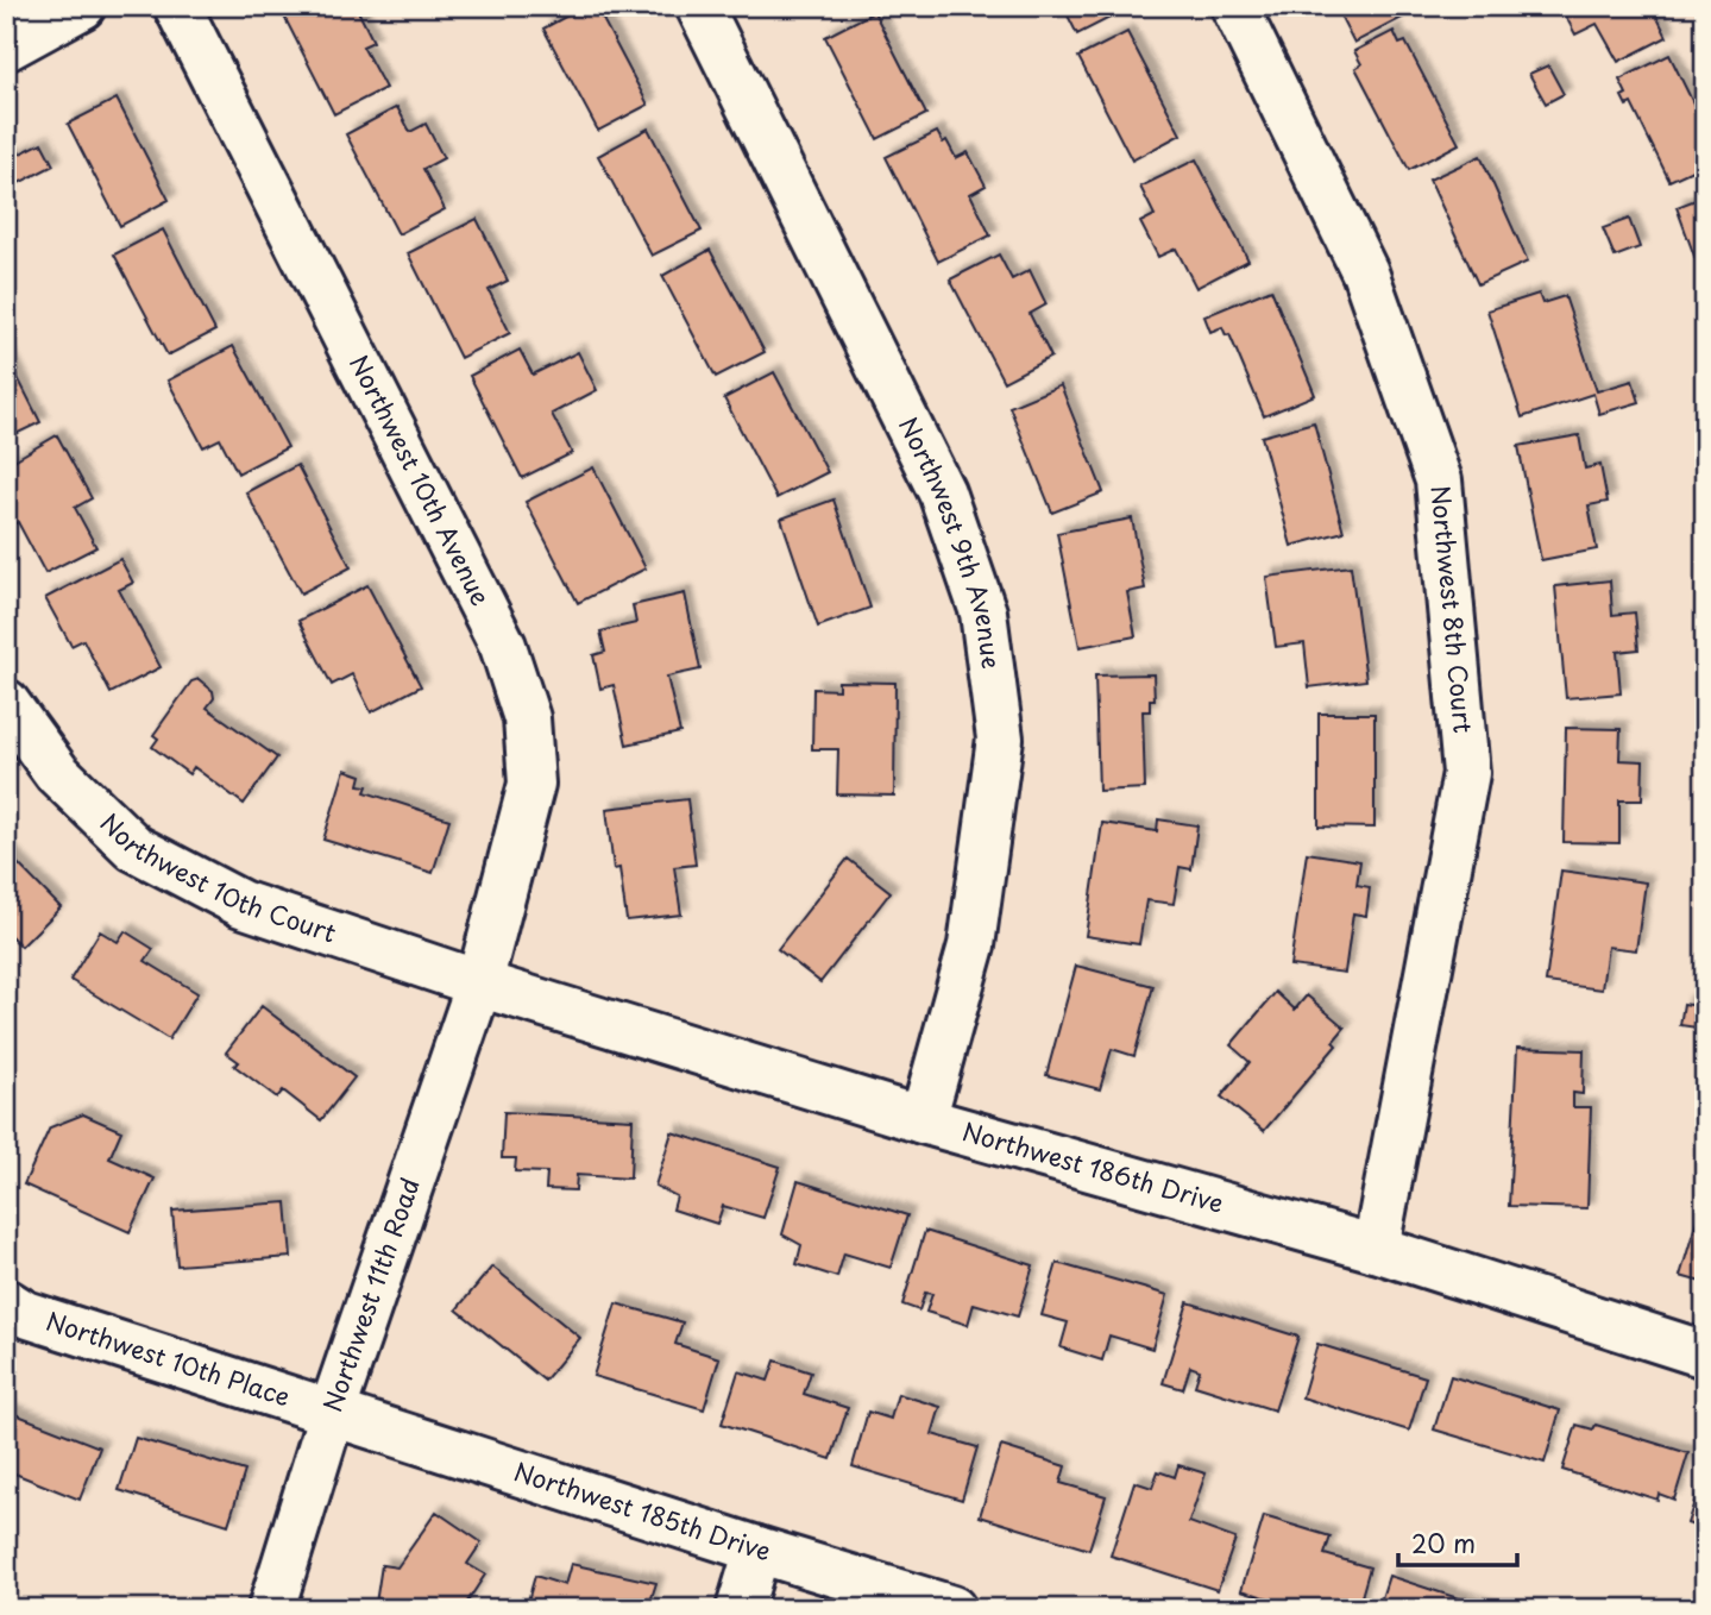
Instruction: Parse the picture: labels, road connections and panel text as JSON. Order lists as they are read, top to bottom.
{
  "streets": {
    "street": [
      "Northwest 10th Avenue",
      "Northwest 9th Avenue",
      "Northwest 8th Court",
      "Northwest 10th Court",
      "Northwest 186th Drive",
      "Northwest 11th Road",
      "Northwest 10th Place",
      "Northwest 185th Drive"
    ]
  },
  "crossings": [
    ["Northwest 10th Avenue", "Northwest 10th Court"],
    ["Northwest 10th Avenue", "Northwest 186th Drive"],
    ["Northwest 10th Avenue", "Northwest 11th Road"],
    ["Northwest 9th Avenue", "Northwest 186th Drive"],
    ["Northwest 8th Court", "Northwest 186th Drive"],
    ["Northwest 10th Court", "Northwest 186th Drive"],
    ["Northwest 10th Court", "Northwest 11th Road"],
    ["Northwest 186th Drive", "Northwest 11th Road"],
    ["Northwest 11th Road", "Northwest 10th Place"],
    ["Northwest 11th Road", "Northwest 185th Drive"],
    ["Northwest 10th Place", "Northwest 185th Drive"]
  ],
  "scale_bar": "20 m"
}
